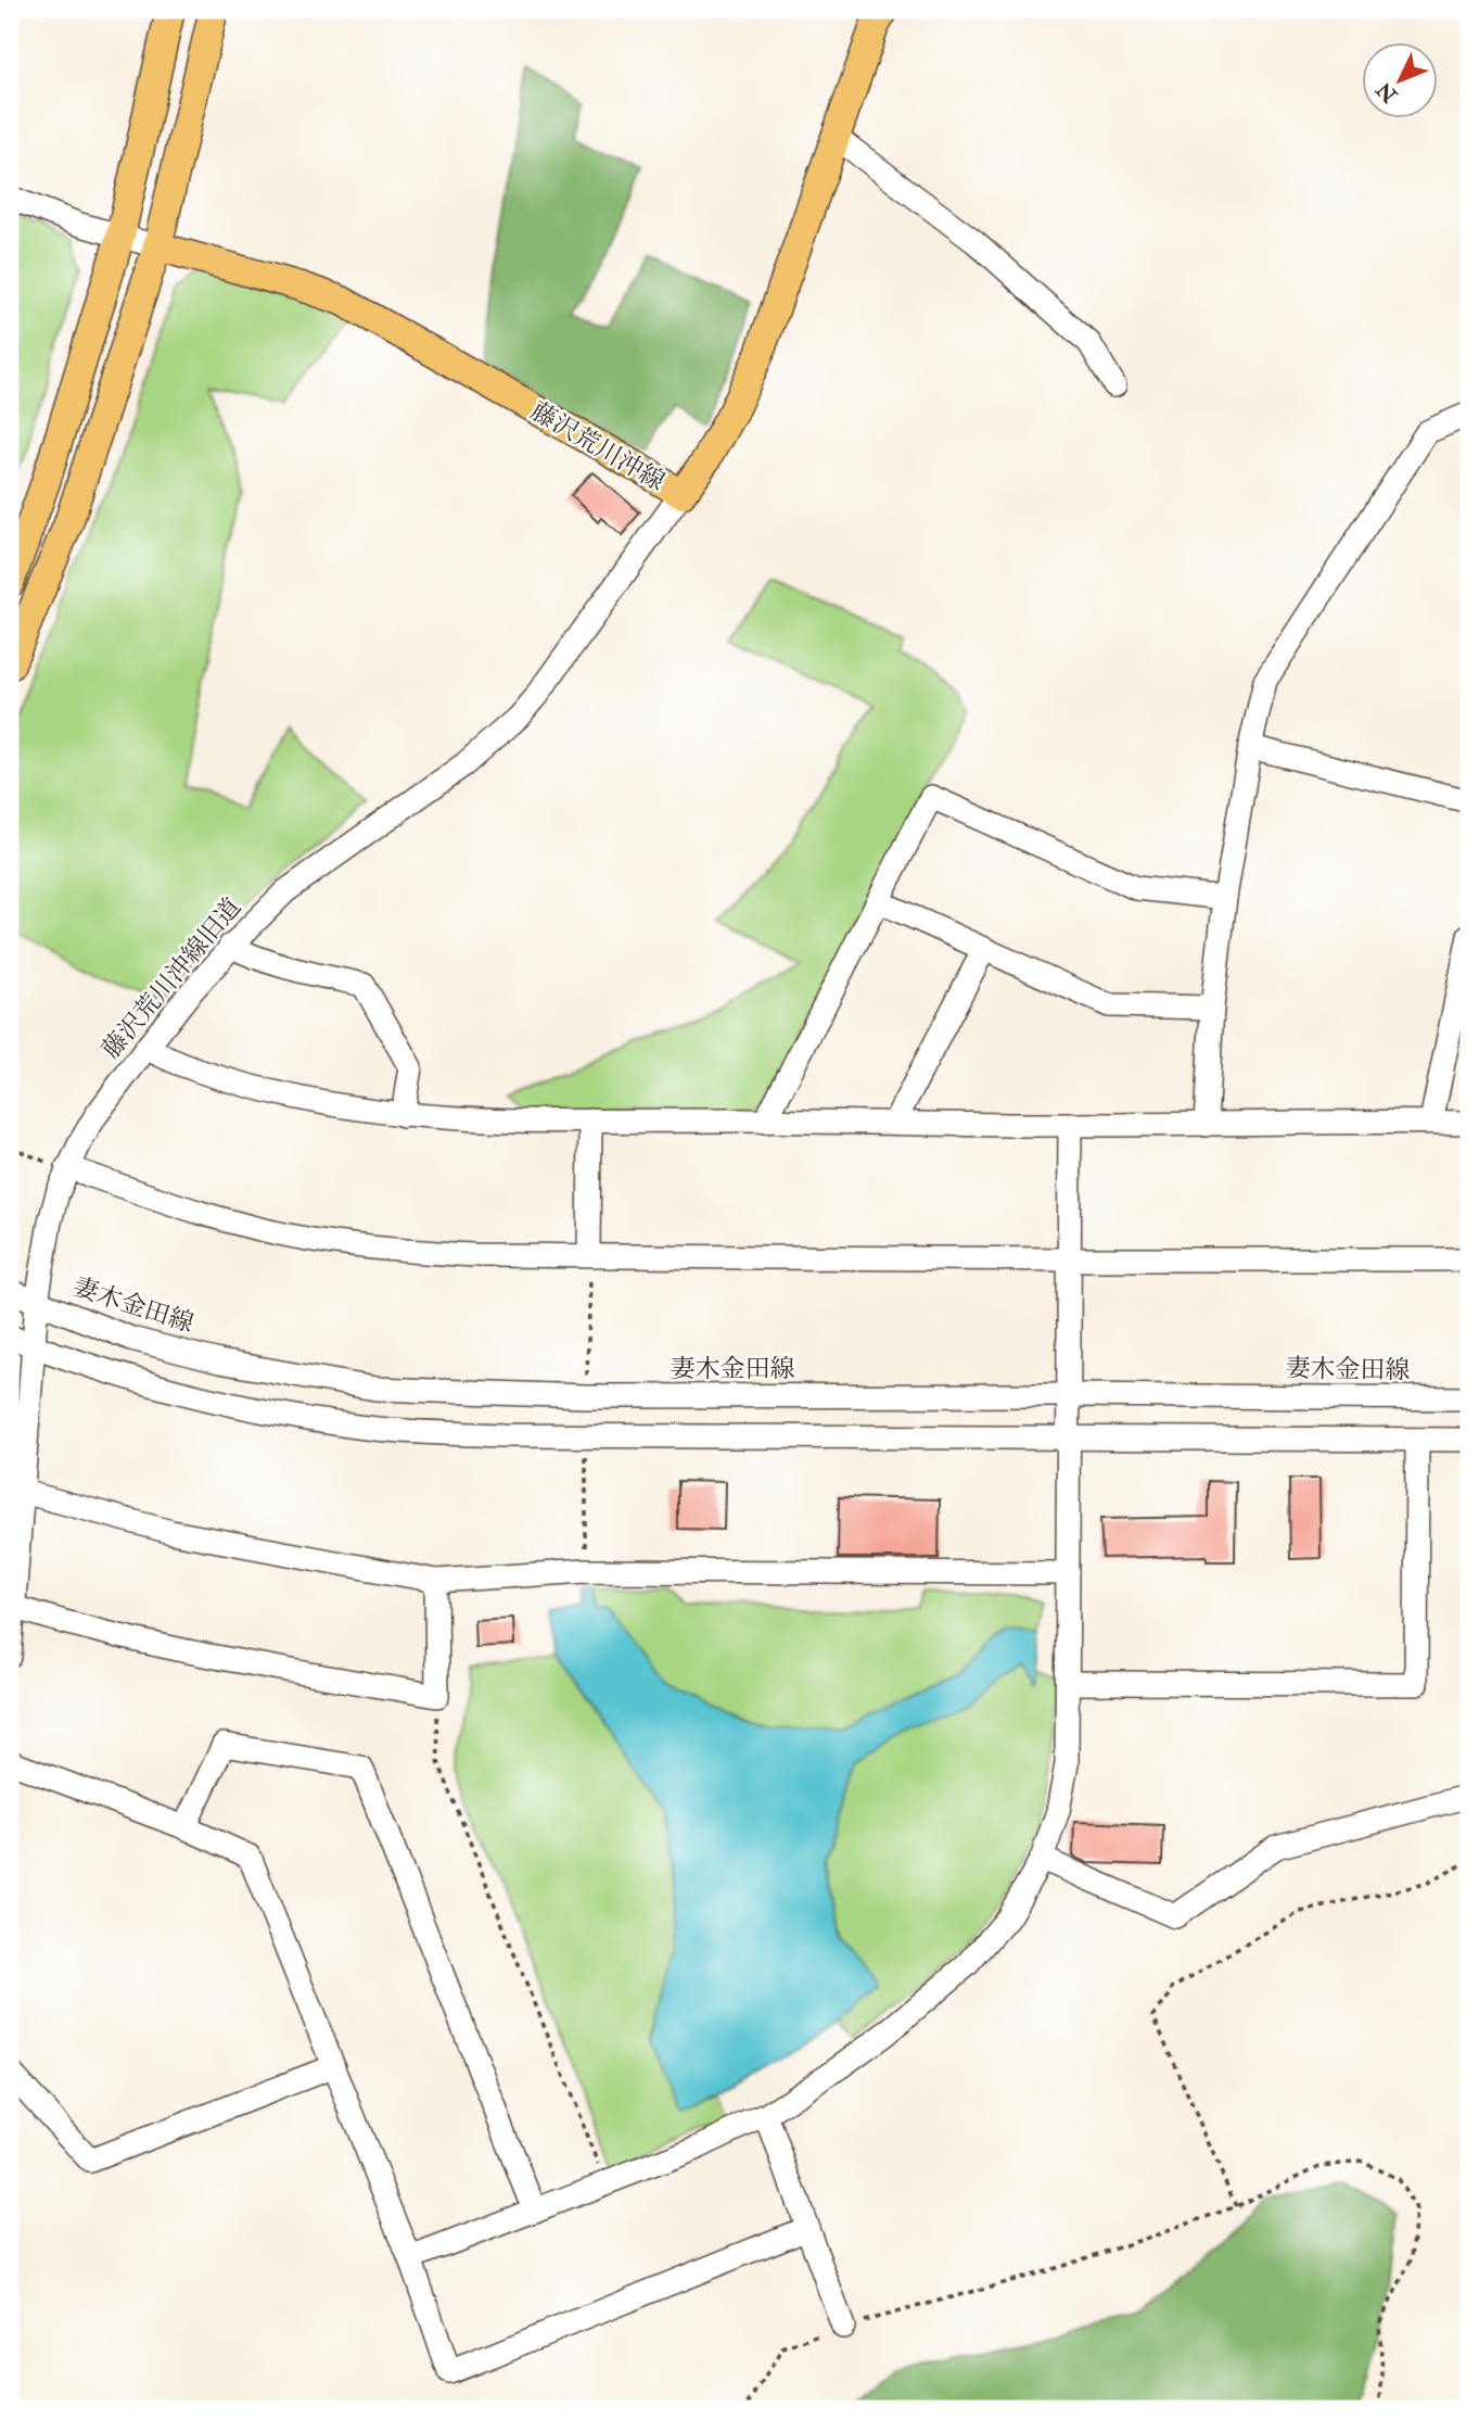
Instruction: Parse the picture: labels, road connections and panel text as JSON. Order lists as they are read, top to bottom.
{
  "streets": {
    "main road": ["藤沢荒川沖線"],
    "street": ["藤沢荒川沖線旧道", "妻木金田線"]
  },
  "crossings": [
    ["藤沢荒川沖線", "藤沢荒川沖線旧道"],
    ["藤沢荒川沖線旧道", "妻木金田線"]
  ],
  "north": "bottom left"
}
